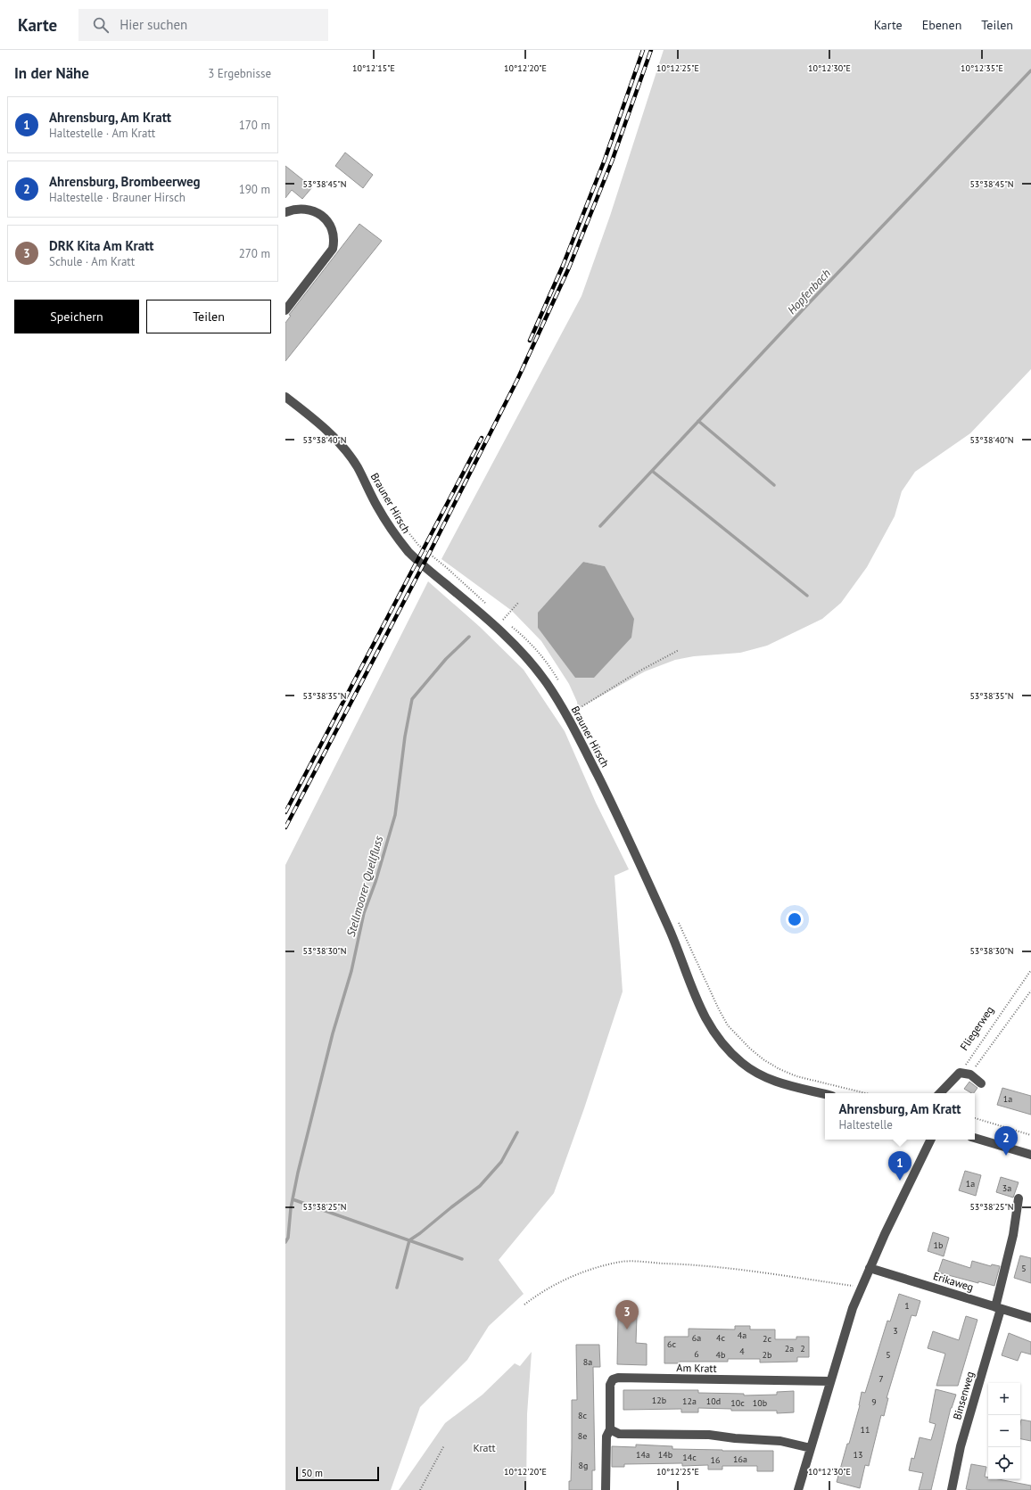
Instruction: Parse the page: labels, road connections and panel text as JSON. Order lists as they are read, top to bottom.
{
  "streets": {
    "street": [
      "Brauner Hirsch",
      "Erikaweg",
      "Am Kratt",
      "Binsenweg"
    ],
    "path": ["Fliegerweg"]
  },
  "crossings": [
    ["Erikaweg", "Binsenweg"]
  ],
  "water": ["Hopfenbach", "Stellmoorer Quellfluss"],
  "parks": ["Kratt"],
  "house_numbers": [
    "1a",
    "1a",
    "3a",
    "1b",
    "5",
    "1",
    "3",
    "4a",
    "6a",
    "4c",
    "2c",
    "6c",
    "2a",
    "2",
    "4",
    "6",
    "4b",
    "2b",
    "5",
    "8a",
    "7",
    "12b",
    "12a",
    "10d",
    "9",
    "10c",
    "10b",
    "8c",
    "11",
    "8e",
    "14a",
    "14b",
    "13",
    "14c",
    "16a",
    "16",
    "8g"
  ],
  "scale_bar": "50 m",
  "page": {
    "header": "Karte",
    "search": "Hier suchen",
    "nav": ["Karte", "Ebenen", "Teilen"],
    "heading": ["In der Nähe", "3 Ergebnisse"],
    "list": [
      {
        "mark": "1",
        "name": "Ahrensburg, Am Kratt",
        "note": "Haltestelle · Am Kratt",
        "value": "170 m"
      },
      {
        "mark": "2",
        "name": "Ahrensburg, Brombeerweg",
        "note": "Haltestelle · Brauner Hirsch",
        "value": "190 m"
      },
      {
        "mark": "3",
        "name": "DRK Kita Am Kratt",
        "note": "Schule · Am Kratt",
        "value": "270 m"
      }
    ],
    "buttons": ["Speichern", "Teilen"],
    "popup": ["Ahrensburg, Am Kratt", "Haltestelle"],
    "pins": ["2", "1", "3"],
    "map_buttons": ["+", "−"],
    "scale": "50 m"
  },
  "coordinates": [
    "10°12'15\"E",
    "10°12'20\"E",
    "10°12'25\"E",
    "10°12'30\"E",
    "10°12'35\"E",
    "53°38'45\"N",
    "53°38'40\"N",
    "53°38'35\"N",
    "53°38'30\"N",
    "53°38'25\"N"
  ]
}
